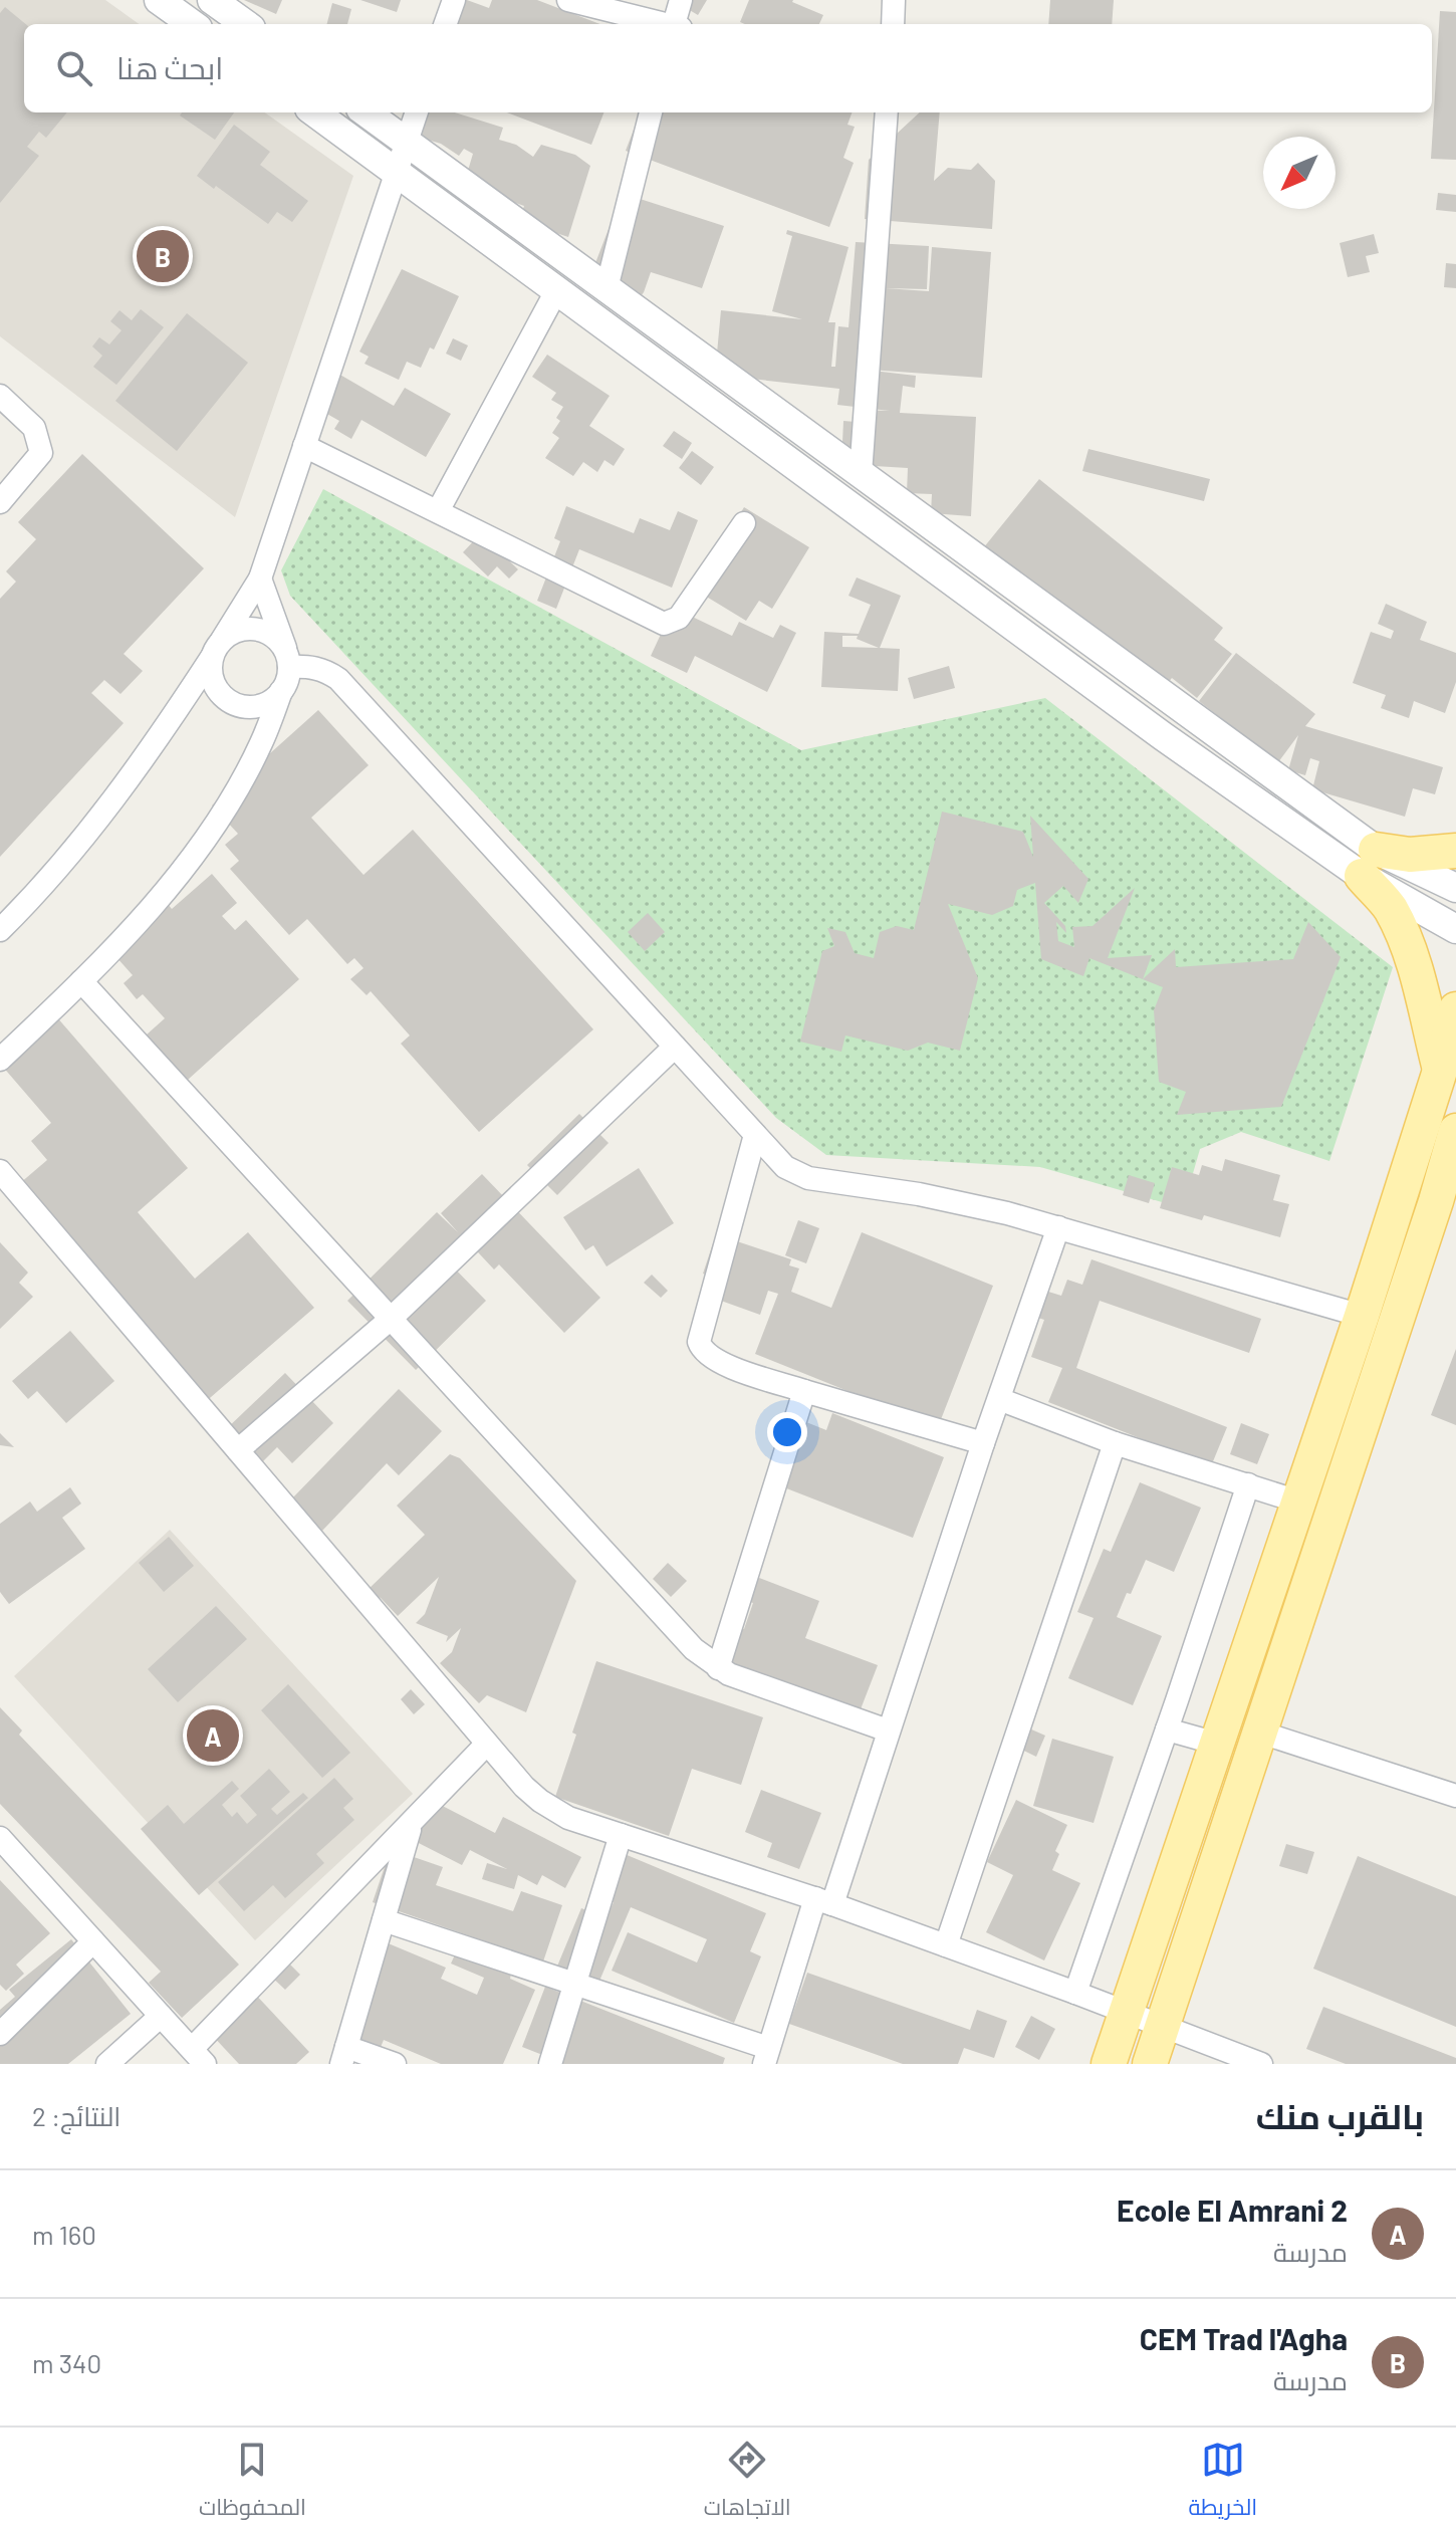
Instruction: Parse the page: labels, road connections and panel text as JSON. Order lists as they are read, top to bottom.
{
  "north": "bottom left",
  "page": {
    "search": "ابحث هنا",
    "pins": ["B", "A"],
    "heading": ["بالقرب منك", "النتائج: 2"],
    "list": [
      {
        "mark": "A",
        "name": "Ecole El Amrani 2",
        "note": "مدرسة",
        "value": "160 m"
      },
      {
        "mark": "B",
        "name": "CEM Trad l'Agha",
        "note": "مدرسة",
        "value": "340 m"
      }
    ],
    "nav": ["الخريطة", "الاتجاهات", "المحفوظات"]
  }
}
